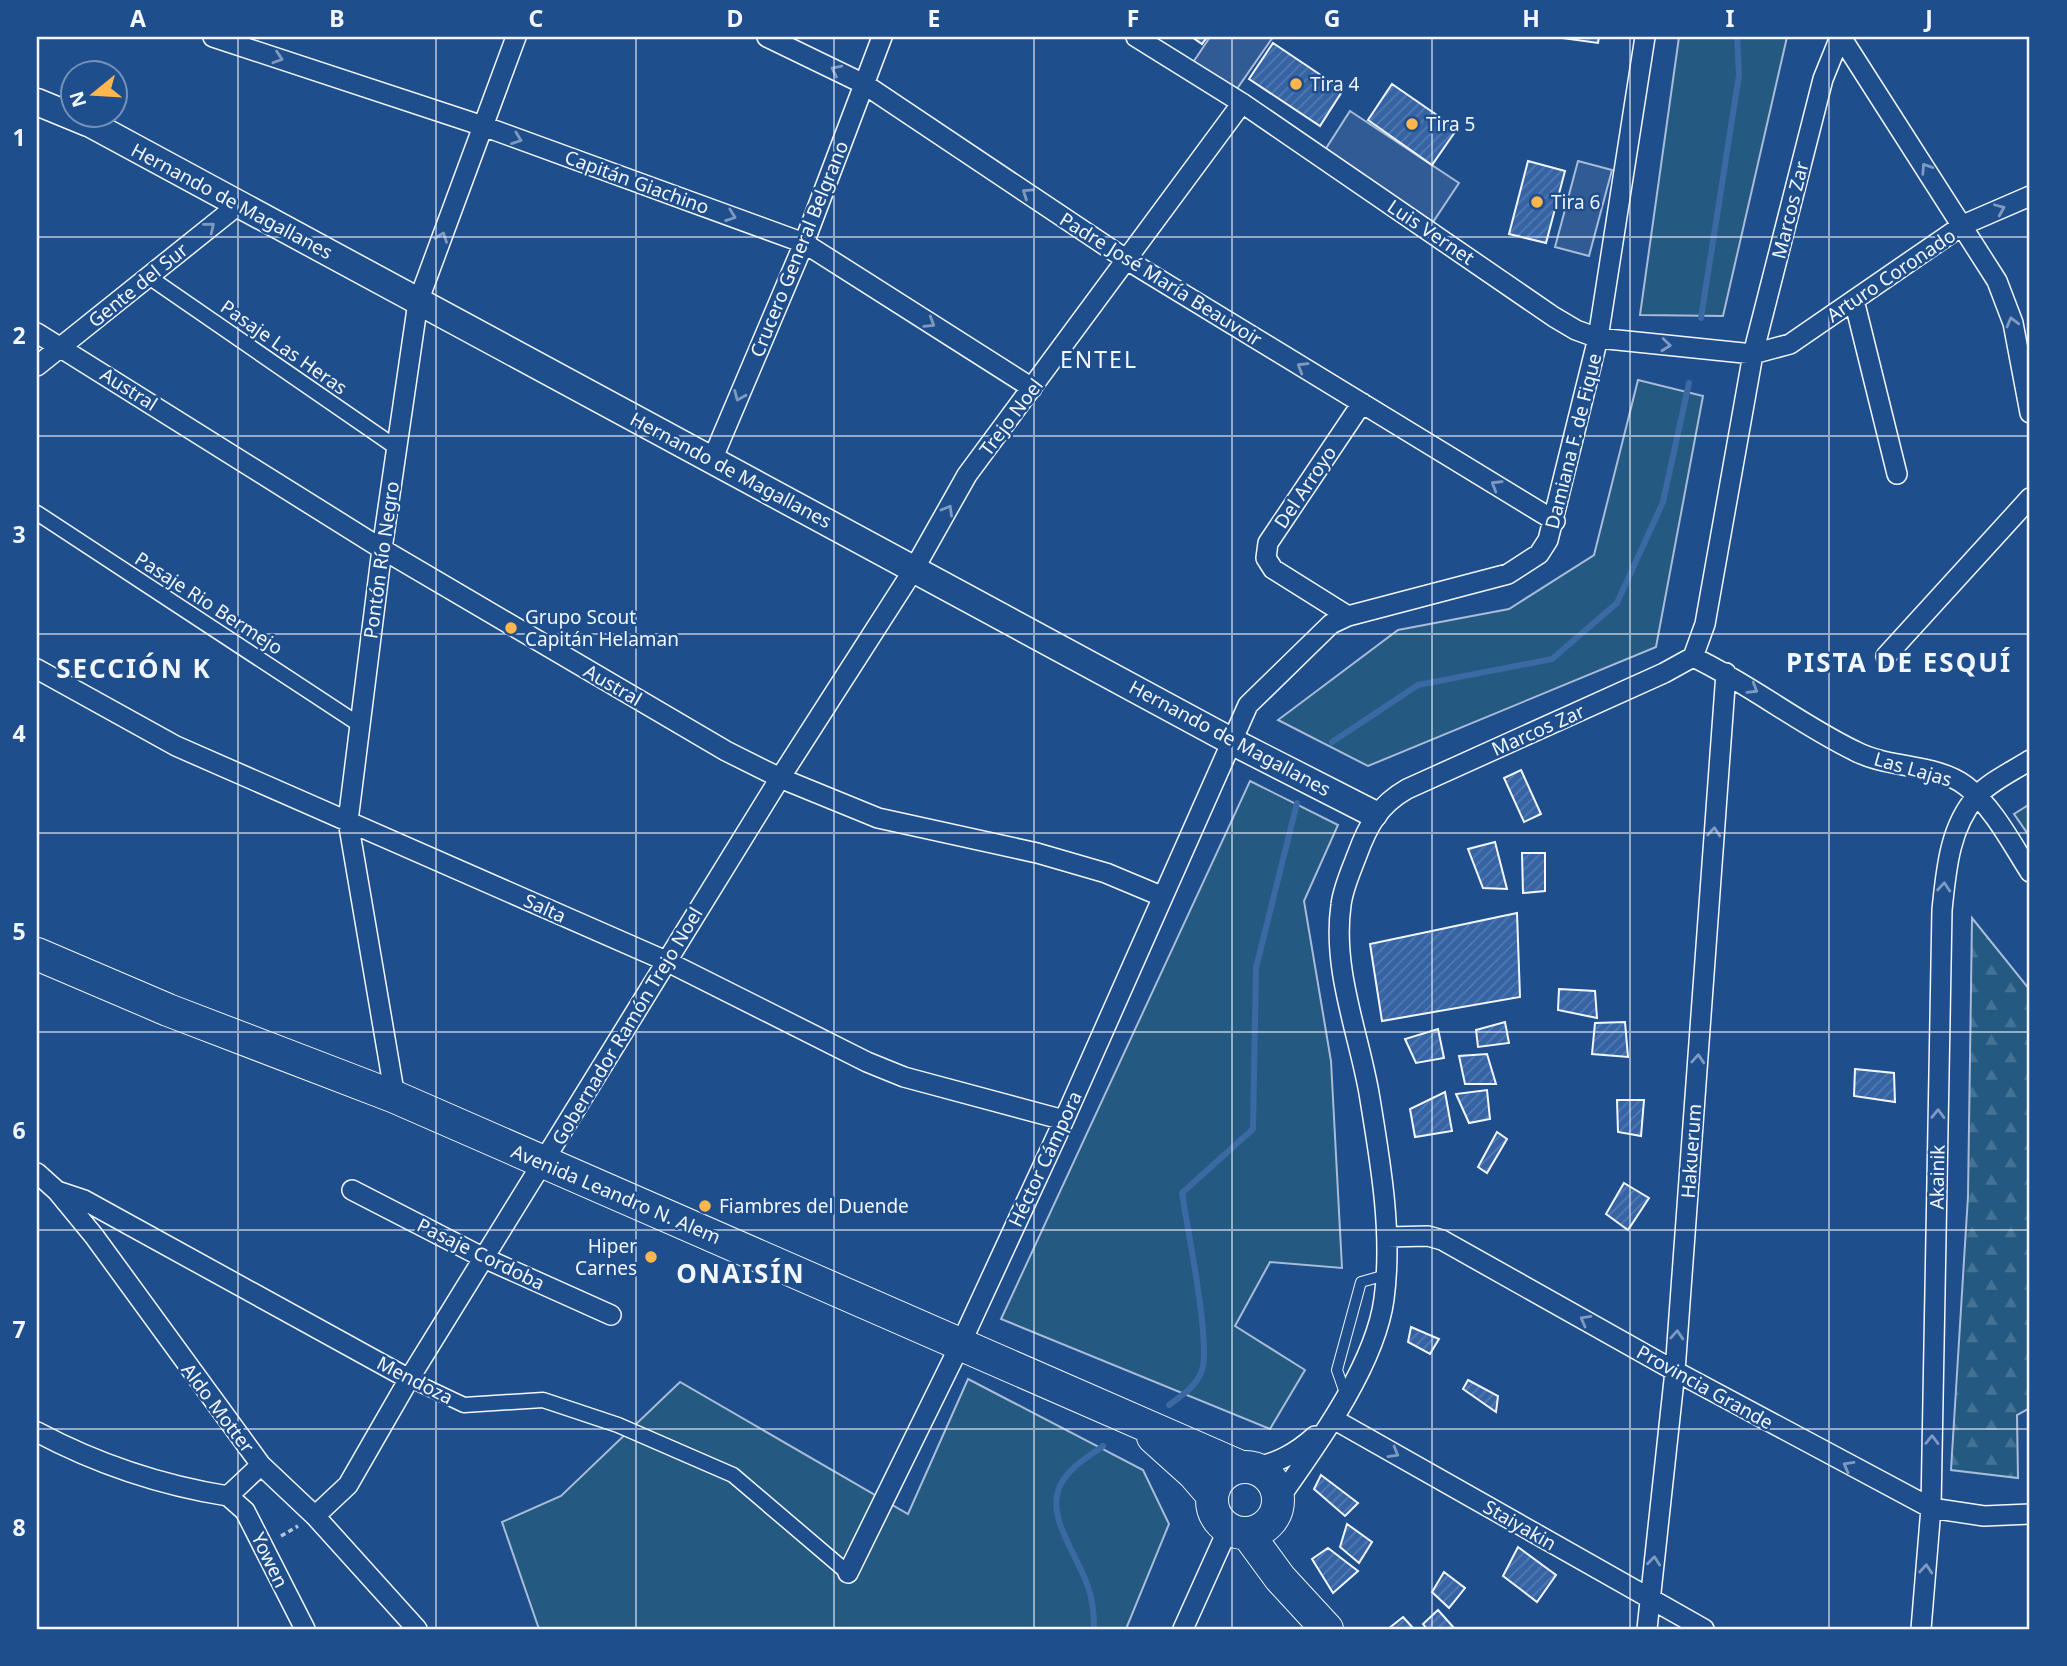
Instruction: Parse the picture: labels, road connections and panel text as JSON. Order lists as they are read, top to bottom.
{
  "streets": {
    "highway": ["Avenida Leandro N. Alem"],
    "main road": ["Hernando de Magallanes"],
    "street": [
      "Capitán Giachino",
      "Marcos Zar",
      "Luis Vernet",
      "Crucero General Belgrano",
      "Arturo Coronado",
      "Padre José María Beauvoir",
      "Gente del Sur",
      "Pasaje Las Heras",
      "Austral",
      "Trejo Noel",
      "Damiana F. de Fique",
      "Del Arroyo",
      "Pontón Río Negro",
      "Pasaje Rio Bermejo",
      "Las Lajas",
      "Salta",
      "Gobernador Ramón Trejo Noel",
      "Hakuerum",
      "Héctor Cámpora",
      "Akainik",
      "Pasaje Cordoba",
      "Mendoza",
      "Provincia Grande",
      "Aldo Motter",
      "Staiyakin",
      "Yowen"
    ]
  },
  "crossings": [
    ["Capitán Giachino", "Crucero General Belgrano"],
    ["Capitán Giachino", "Trejo Noel"],
    ["Capitán Giachino", "Pontón Río Negro"],
    ["Hernando de Magallanes", "Marcos Zar"],
    ["Hernando de Magallanes", "Crucero General Belgrano"],
    ["Hernando de Magallanes", "Gente del Sur"],
    ["Hernando de Magallanes", "Trejo Noel"],
    ["Hernando de Magallanes", "Damiana F. de Fique"],
    ["Hernando de Magallanes", "Pontón Río Negro"],
    ["Hernando de Magallanes", "Gobernador Ramón Trejo Noel"],
    ["Hernando de Magallanes", "Héctor Cámpora"],
    ["Marcos Zar", "Luis Vernet"],
    ["Marcos Zar", "Arturo Coronado"],
    ["Marcos Zar", "Las Lajas"],
    ["Luis Vernet", "Arturo Coronado"],
    ["Luis Vernet", "Trejo Noel"],
    ["Luis Vernet", "Damiana F. de Fique"],
    ["Crucero General Belgrano", "Padre José María Beauvoir"],
    ["Padre José María Beauvoir", "Trejo Noel"],
    ["Padre José María Beauvoir", "Damiana F. de Fique"],
    ["Padre José María Beauvoir", "Del Arroyo"],
    ["Gente del Sur", "Pasaje Las Heras"],
    ["Gente del Sur", "Austral"],
    ["Pasaje Las Heras", "Pontón Río Negro"],
    ["Austral", "Pontón Río Negro"],
    ["Austral", "Gobernador Ramón Trejo Noel"],
    ["Austral", "Héctor Cámpora"],
    ["Trejo Noel", "Gobernador Ramón Trejo Noel"],
    ["Damiana F. de Fique", "Del Arroyo"],
    ["Damiana F. de Fique", "Héctor Cámpora"],
    ["Pontón Río Negro", "Pasaje Rio Bermejo"],
    ["Pontón Río Negro", "Salta"],
    ["Pontón Río Negro", "Avenida Leandro N. Alem"],
    ["Las Lajas", "Hakuerum"],
    ["Las Lajas", "Akainik"],
    ["Salta", "Gobernador Ramón Trejo Noel"],
    ["Salta", "Héctor Cámpora"],
    ["Gobernador Ramón Trejo Noel", "Avenida Leandro N. Alem"],
    ["Gobernador Ramón Trejo Noel", "Pasaje Cordoba"],
    ["Gobernador Ramón Trejo Noel", "Mendoza"],
    ["Gobernador Ramón Trejo Noel", "Aldo Motter"],
    ["Hakuerum", "Provincia Grande"],
    ["Hakuerum", "Staiyakin"],
    ["Héctor Cámpora", "Avenida Leandro N. Alem"],
    ["Héctor Cámpora", "Mendoza"],
    ["Akainik", "Provincia Grande"],
    ["Mendoza", "Aldo Motter"]
  ],
  "one_way": [
    "Capitán Giachino",
    "Crucero General Belgrano",
    "Padre José María Beauvoir",
    "Gente del Sur",
    "Trejo Noel",
    "Las Lajas",
    "Hakuerum",
    "Akainik",
    "Provincia Grande",
    "Staiyakin"
  ],
  "districts": [
    "ENTEL",
    "PISTA DE ESQUÍ",
    "SECCIÓN K",
    "ONAISÍN"
  ],
  "places": [
    "Tira 4",
    "Tira 5",
    "Tira 6",
    "Grupo Scout Capitán Helaman",
    "Fiambres del Duende",
    "Hiper Carnes"
  ],
  "north": "left",
  "grid": {
    "columns": [
      "A",
      "B",
      "C",
      "D",
      "E",
      "F",
      "G",
      "H",
      "I",
      "J"
    ],
    "rows": [
      "1",
      "2",
      "3",
      "4",
      "5",
      "6",
      "7",
      "8"
    ]
  }
}
